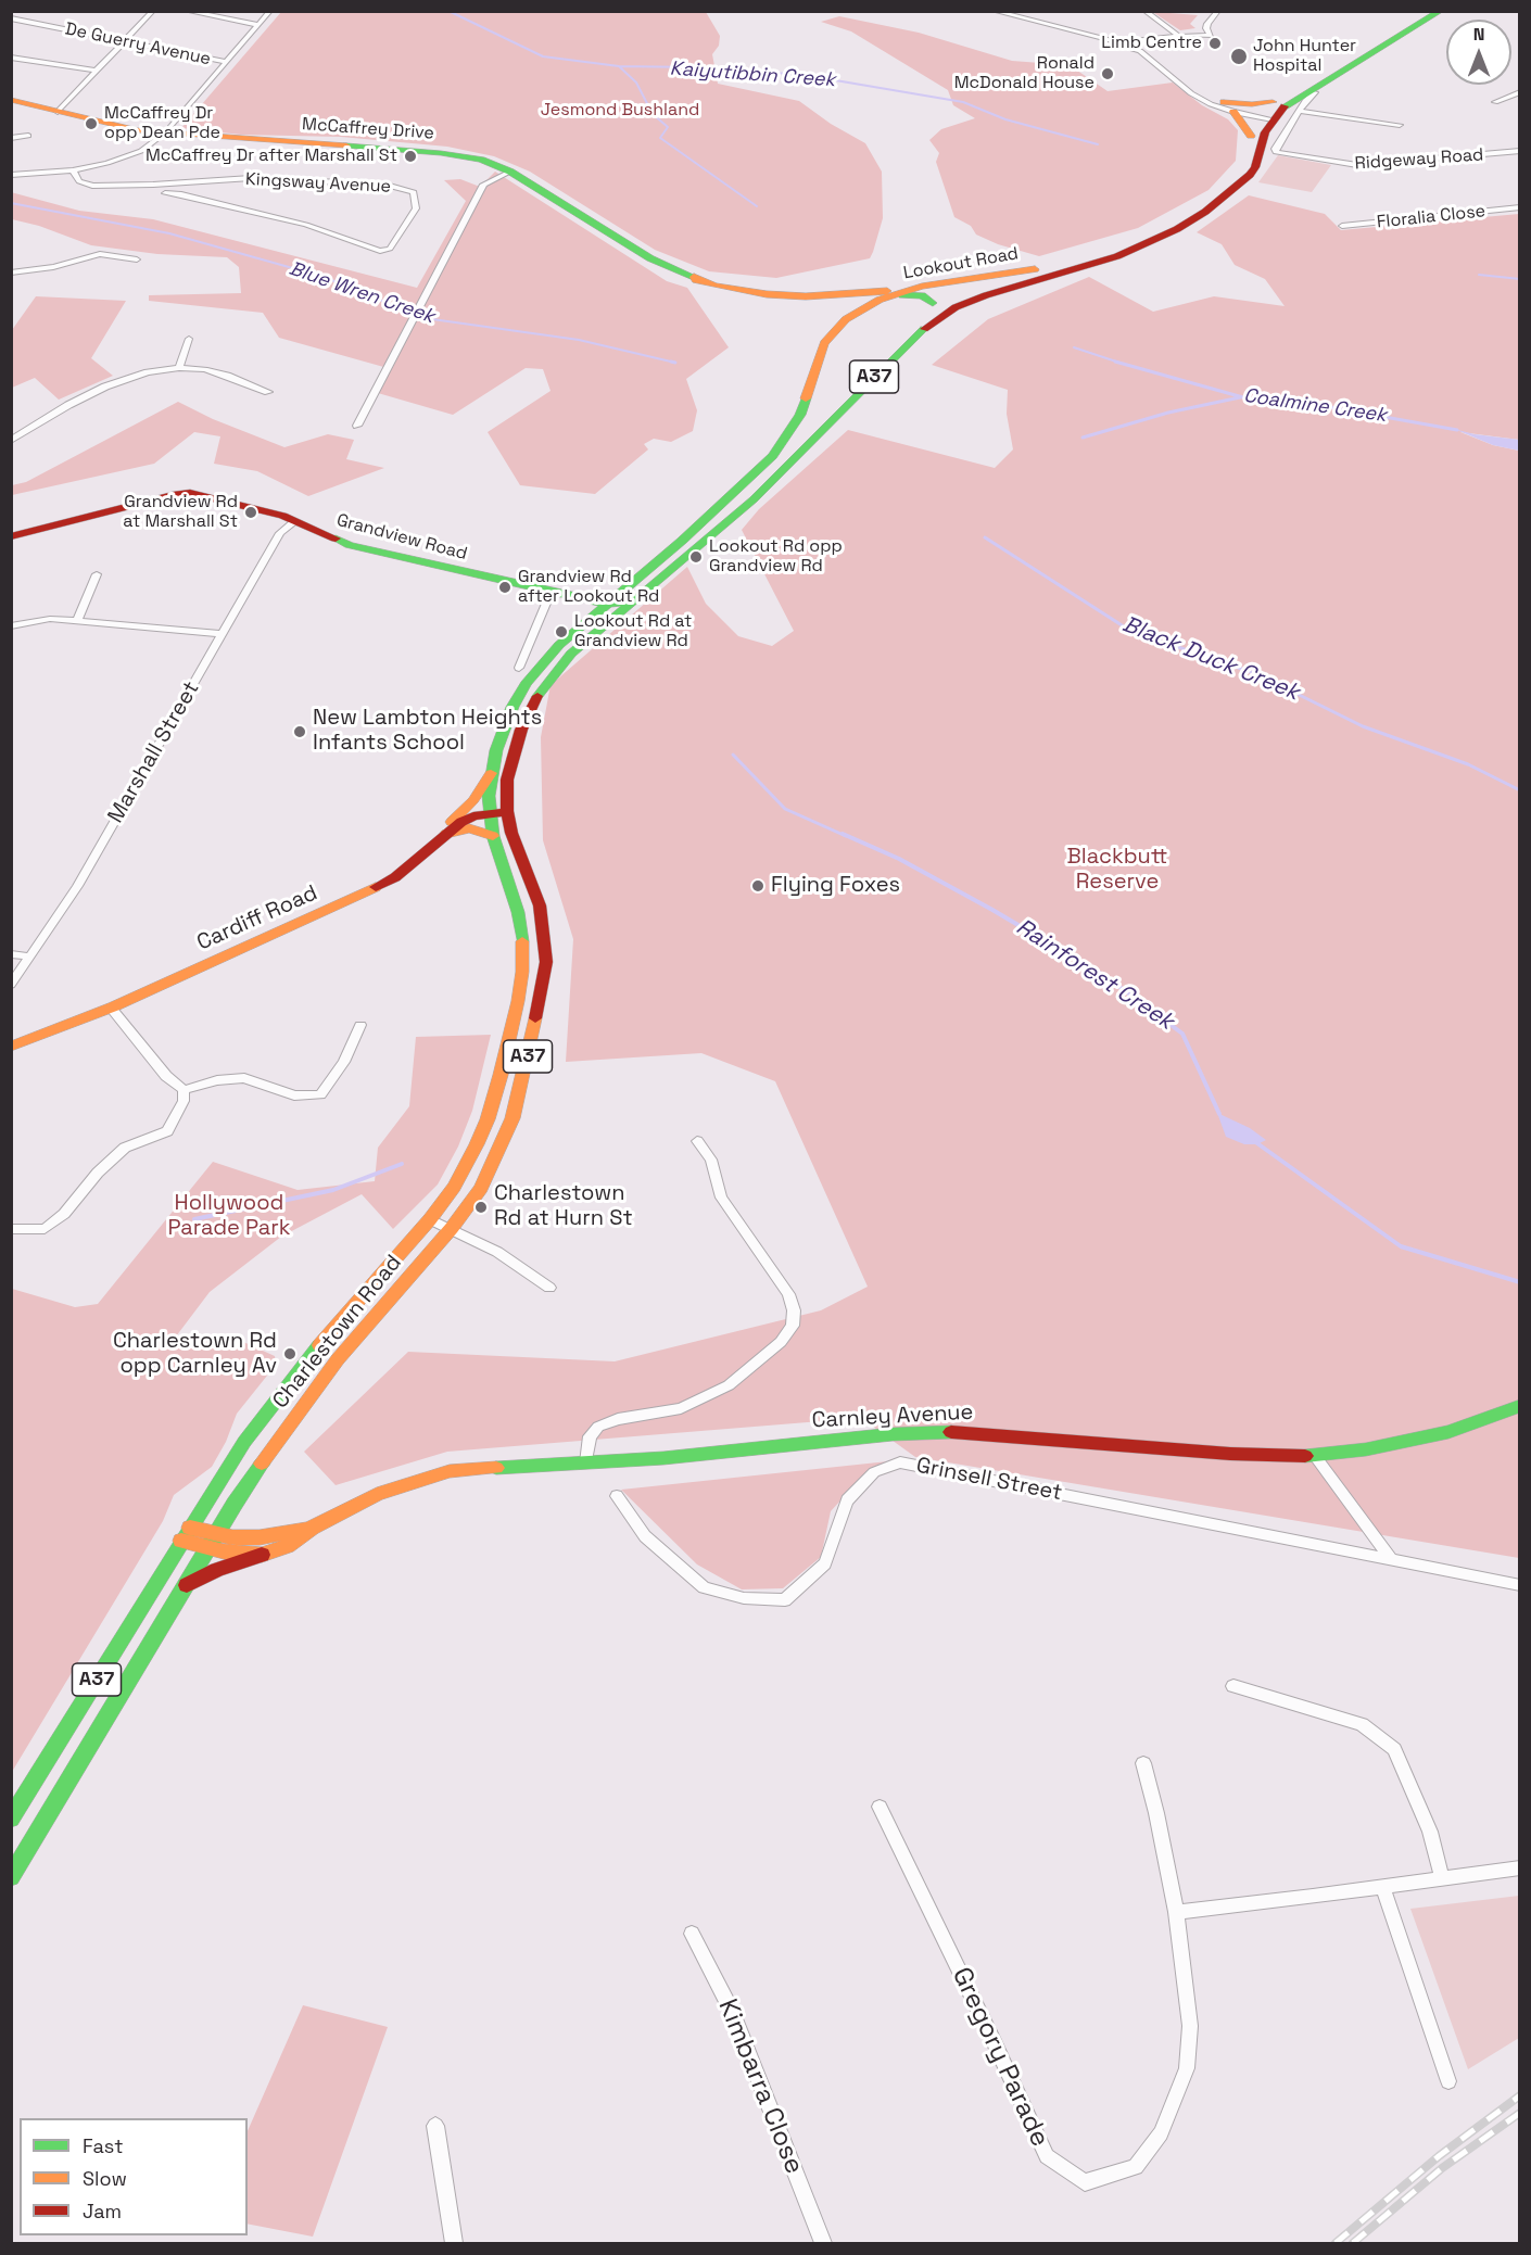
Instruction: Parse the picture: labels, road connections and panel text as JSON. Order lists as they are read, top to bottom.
{
  "streets": {
    "main road": [
      "McCaffrey Drive",
      "Lookout Road",
      "A37",
      "Grandview Road",
      "Cardiff Road",
      "Charlestown Road",
      "Carnley Avenue"
    ],
    "street": [
      "De Guerry Avenue",
      "Ridgeway Road",
      "Kingsway Avenue",
      "Floralia Close",
      "Marshall Street",
      "Grinsell Street",
      "Gregory Parade",
      "Kimbarra Close"
    ]
  },
  "crossings": [
    ["Lookout Road", "Grandview Road"],
    ["Lookout Road", "Cardiff Road"],
    ["Lookout Road", "Charlestown Road"],
    ["Grandview Road", "Marshall Street"],
    ["Cardiff Road", "Charlestown Road"],
    ["Charlestown Road", "Carnley Avenue"]
  ],
  "water": [
    "Kaiyutibbin Creek",
    "Blue Wren Creek",
    "Coalmine Creek",
    "Black Duck Creek",
    "Rainforest Creek"
  ],
  "parks": ["Jesmond Bushland", "Blackbutt Reserve", "Hollywood Parade Park"],
  "places": [
    "Limb Centre",
    "John Hunter Hospital",
    "Ronald McDonald House",
    "McCaffrey Dr opp Dean Pde",
    "McCaffrey Dr after Marshall St",
    "Grandview Rd at Marshall St",
    "Lookout Rd opp Grandview Rd",
    "Grandview Rd after Lookout Rd",
    "Lookout Rd at Grandview Rd",
    "New Lambton Heights Infants School",
    "Flying Foxes",
    "Charlestown Rd at Hurn St",
    "Charlestown Rd opp Carnley Av"
  ],
  "legend": ["Fast", "Slow", "Jam"],
  "north": "top"
}
